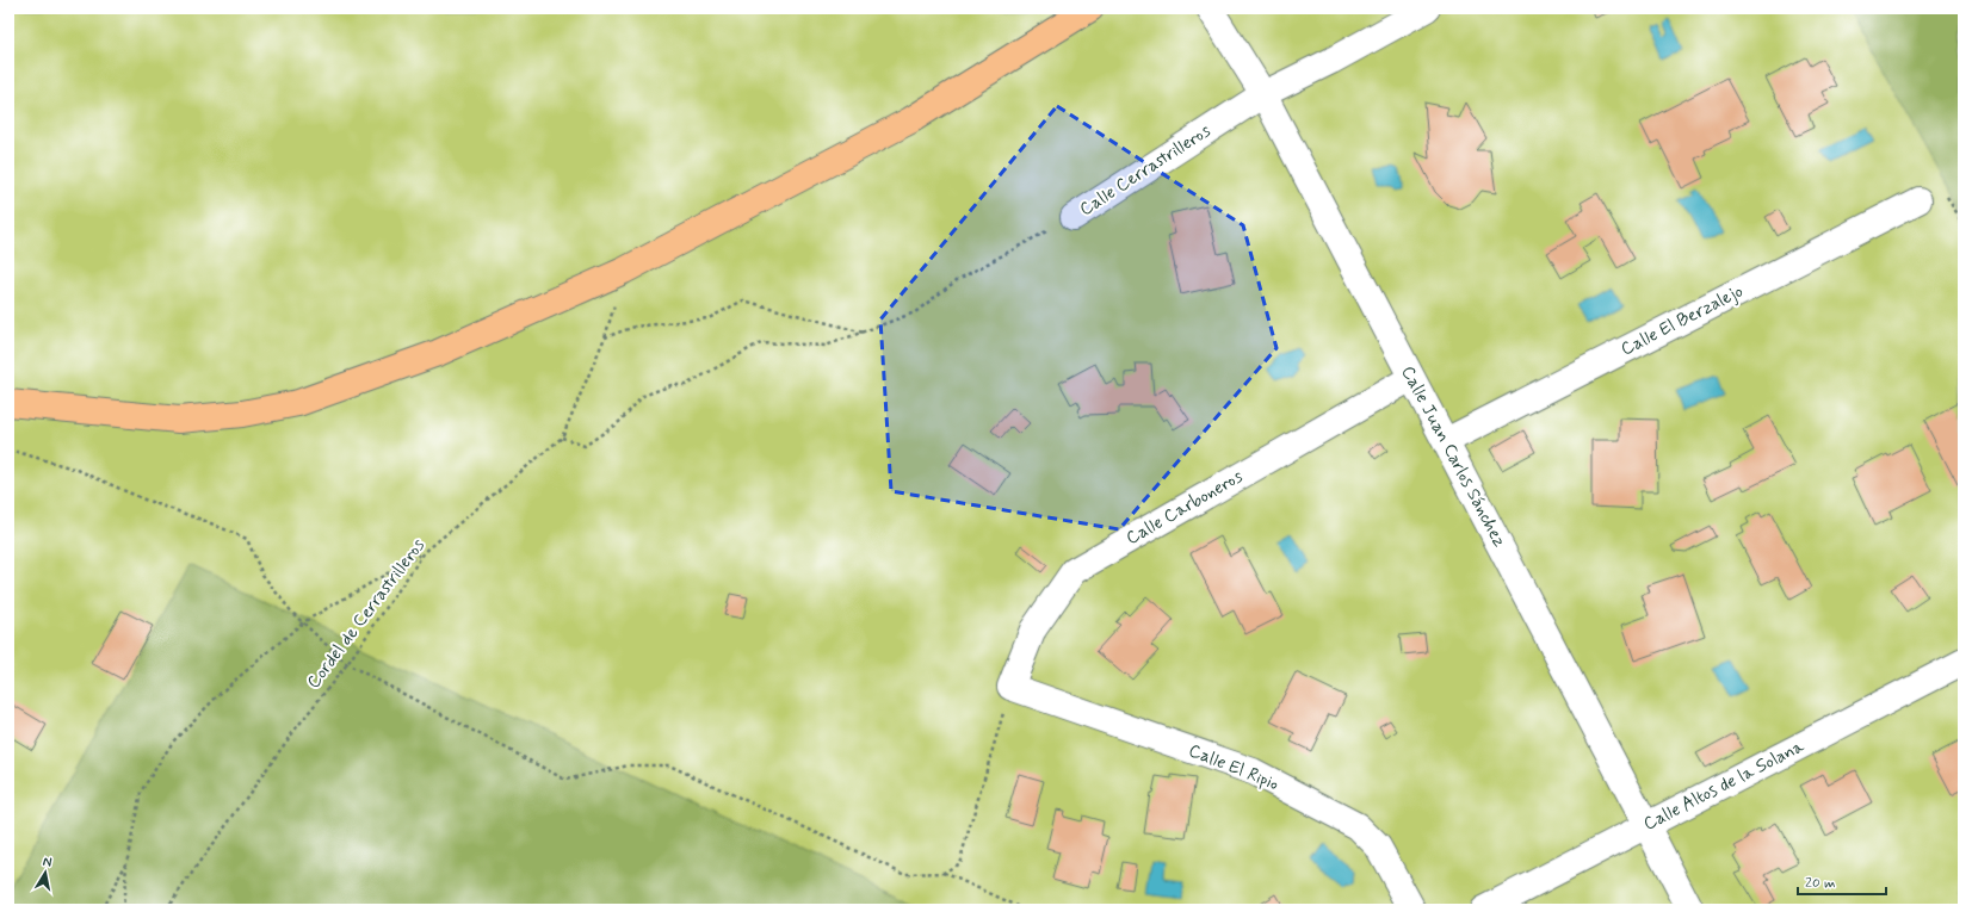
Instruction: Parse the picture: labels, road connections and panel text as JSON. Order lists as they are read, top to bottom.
{
  "streets": {
    "street": [
      "Calle Cerrastrilleros",
      "Calle El Berzalejo",
      "Calle Juan Carlos Sánchez",
      "Calle Carboneros",
      "Calle El Ripio",
      "Calle Altos de la Solana"
    ],
    "path": ["Cordel de Cerrastrilleros"]
  },
  "crossings": [
    ["Calle Cerrastrilleros", "Calle Juan Carlos Sánchez"],
    ["Calle Cerrastrilleros", "Cordel de Cerrastrilleros"],
    ["Calle El Berzalejo", "Calle Juan Carlos Sánchez"],
    ["Calle Juan Carlos Sánchez", "Calle Carboneros"],
    ["Calle Juan Carlos Sánchez", "Calle Altos de la Solana"],
    ["Calle Carboneros", "Calle El Ripio"]
  ],
  "scale_bar": "20 m",
  "north": "top"
}
